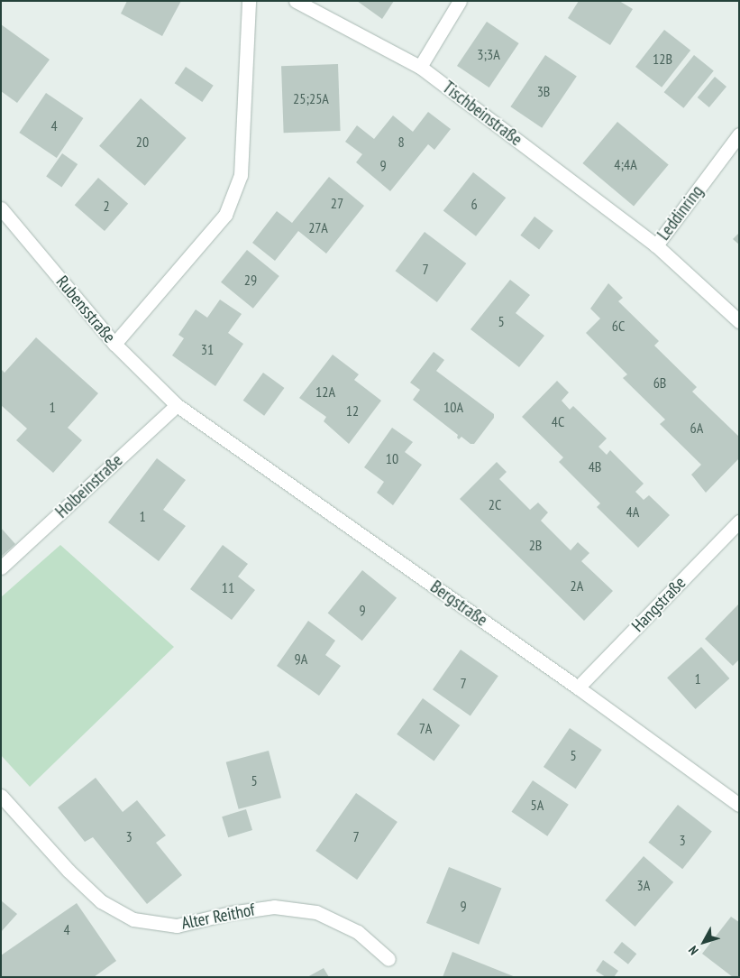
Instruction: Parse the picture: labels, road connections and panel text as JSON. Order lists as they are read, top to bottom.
{
  "streets": {
    "street": [
      "Tischbeinstraße",
      "Leddinring",
      "Rubensstraße",
      "Holbeinstraße",
      "Bergstraße",
      "Hangstraße",
      "Alter Reithof"
    ]
  },
  "crossings": [
    ["Tischbeinstraße", "Leddinring"],
    ["Rubensstraße", "Holbeinstraße"],
    ["Rubensstraße", "Bergstraße"],
    ["Holbeinstraße", "Bergstraße"],
    ["Bergstraße", "Hangstraße"]
  ],
  "house_numbers": [
    "3;3A",
    "12B",
    "3B",
    "25;25A",
    "4",
    "20",
    "8",
    "4;4A",
    "9",
    "27",
    "6",
    "2",
    "27A",
    "7",
    "29",
    "5",
    "6C",
    "31",
    "6B",
    "12A",
    "1",
    "10A",
    "12",
    "4C",
    "6A",
    "10",
    "4B",
    "2C",
    "4A",
    "1",
    "2B",
    "2A",
    "11",
    "9",
    "9A",
    "1",
    "7",
    "7A",
    "5",
    "5",
    "5A",
    "3",
    "7",
    "3",
    "3A",
    "9",
    "4"
  ],
  "north": "bottom left"
}
